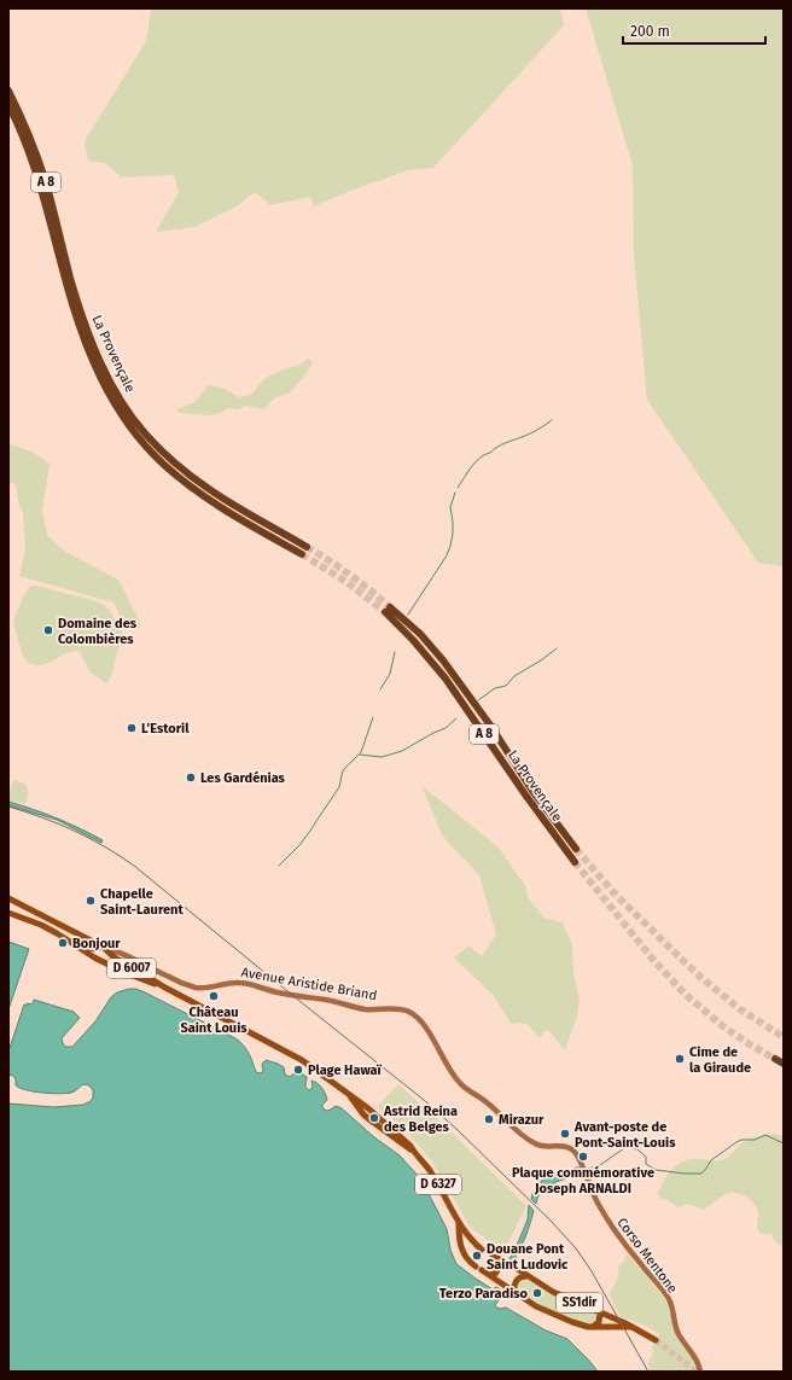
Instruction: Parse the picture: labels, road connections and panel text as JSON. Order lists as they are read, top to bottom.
{
  "streets": {
    "highway": ["A 8", "La Provençale"],
    "main road": [
      "D 6007",
      "Avenue Aristide Briand",
      "D 6327",
      "Corso Mentone",
      "SS1dir"
    ]
  },
  "crossings": [
    ["D 6007", "Avenue Aristide Briand"],
    ["D 6007", "D 6327"],
    ["Avenue Aristide Briand", "Corso Mentone"]
  ],
  "places": [
    "Domaine des Colombières",
    "L'Estoril",
    "Les Gardénias",
    "Chapelle Saint-Laurent",
    "Bonjour",
    "Château Saint Louis",
    "Cime de la Giraude",
    "Plage Hawaï",
    "Astrid Reina des Belges",
    "Mirazur",
    "Avant-poste de Pont-Saint-Louis",
    "Plaque commémorative Joseph ARNALDI",
    "Douane Pont Saint Ludovic",
    "Terzo Paradiso"
  ],
  "scale_bar": "200 m"
}
